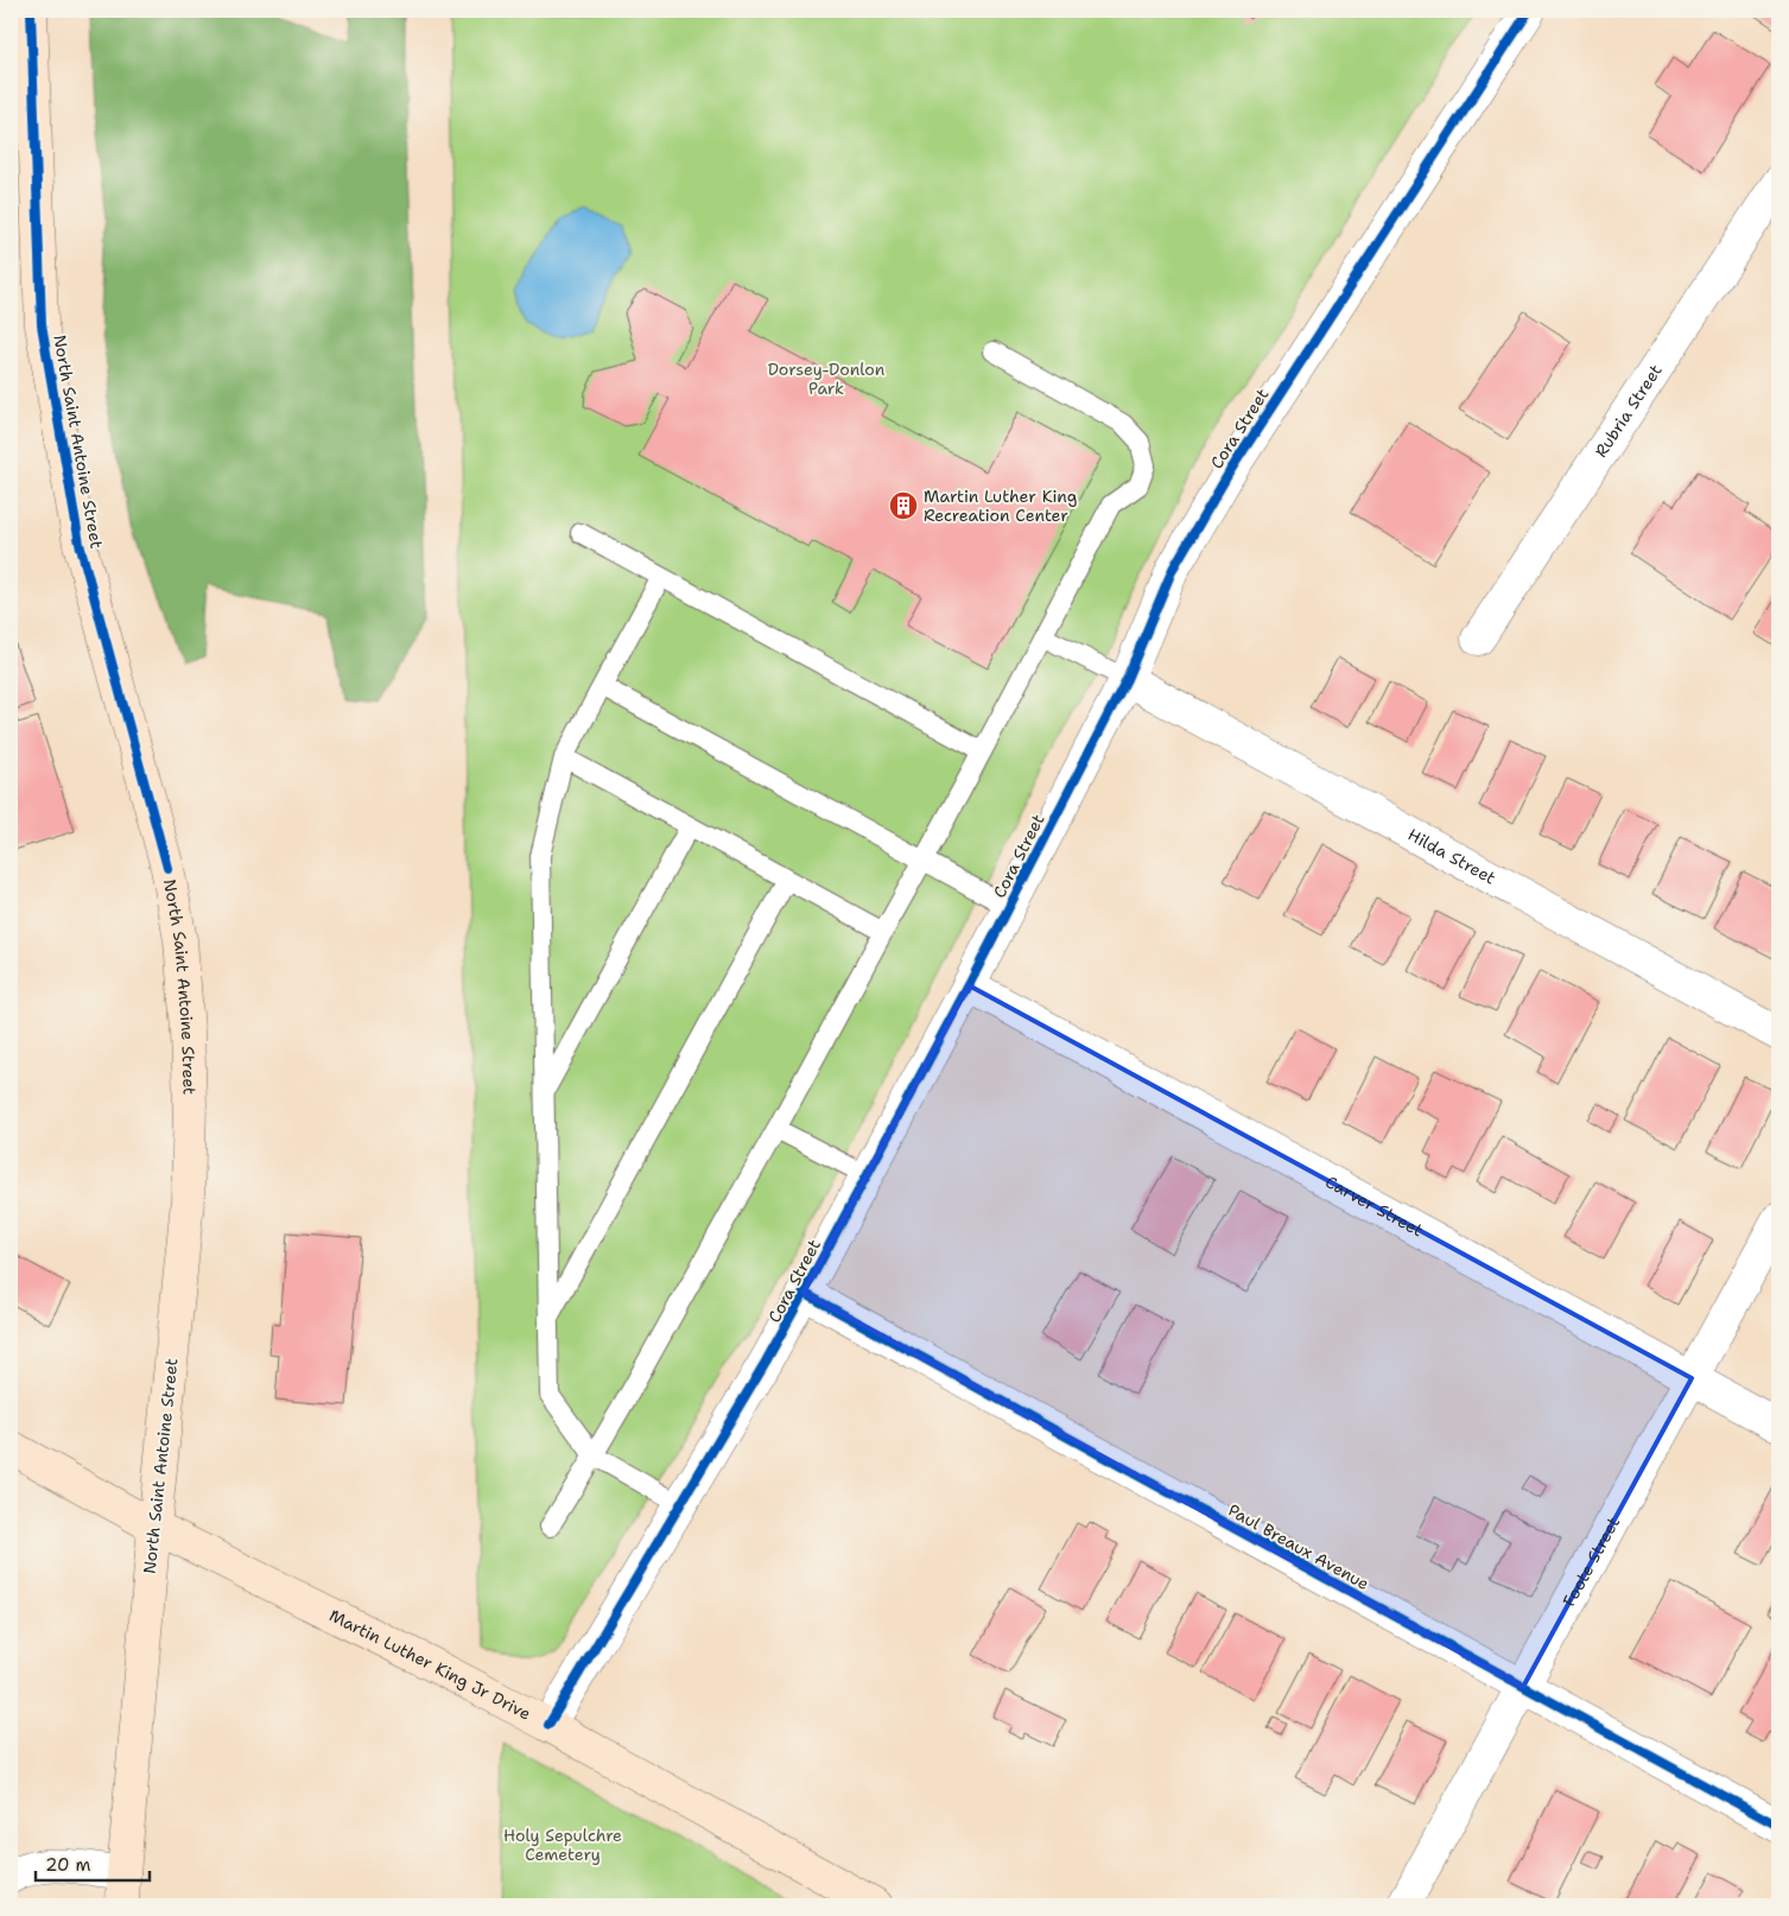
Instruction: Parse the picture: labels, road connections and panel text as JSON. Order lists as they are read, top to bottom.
{
  "streets": {
    "street": [
      "Rubria Street",
      "Cora Street",
      "North Saint Antoine Street",
      "Hilda Street",
      "Carver Street",
      "Paul Breaux Avenue",
      "Foote Street",
      "Martin Luther King Jr Drive"
    ]
  },
  "crossings": [
    ["Cora Street", "Hilda Street"],
    ["Cora Street", "Carver Street"],
    ["Cora Street", "Paul Breaux Avenue"],
    ["Cora Street", "Martin Luther King Jr Drive"],
    ["North Saint Antoine Street", "Martin Luther King Jr Drive"],
    ["Carver Street", "Foote Street"],
    ["Paul Breaux Avenue", "Foote Street"]
  ],
  "parks": ["Dorsey-Donlon Park", "Holy Sepulchre Cemetery"],
  "places": {
    "building": ["Martin Luther King Recreation Center"]
  },
  "scale_bar": "20 m"
}
